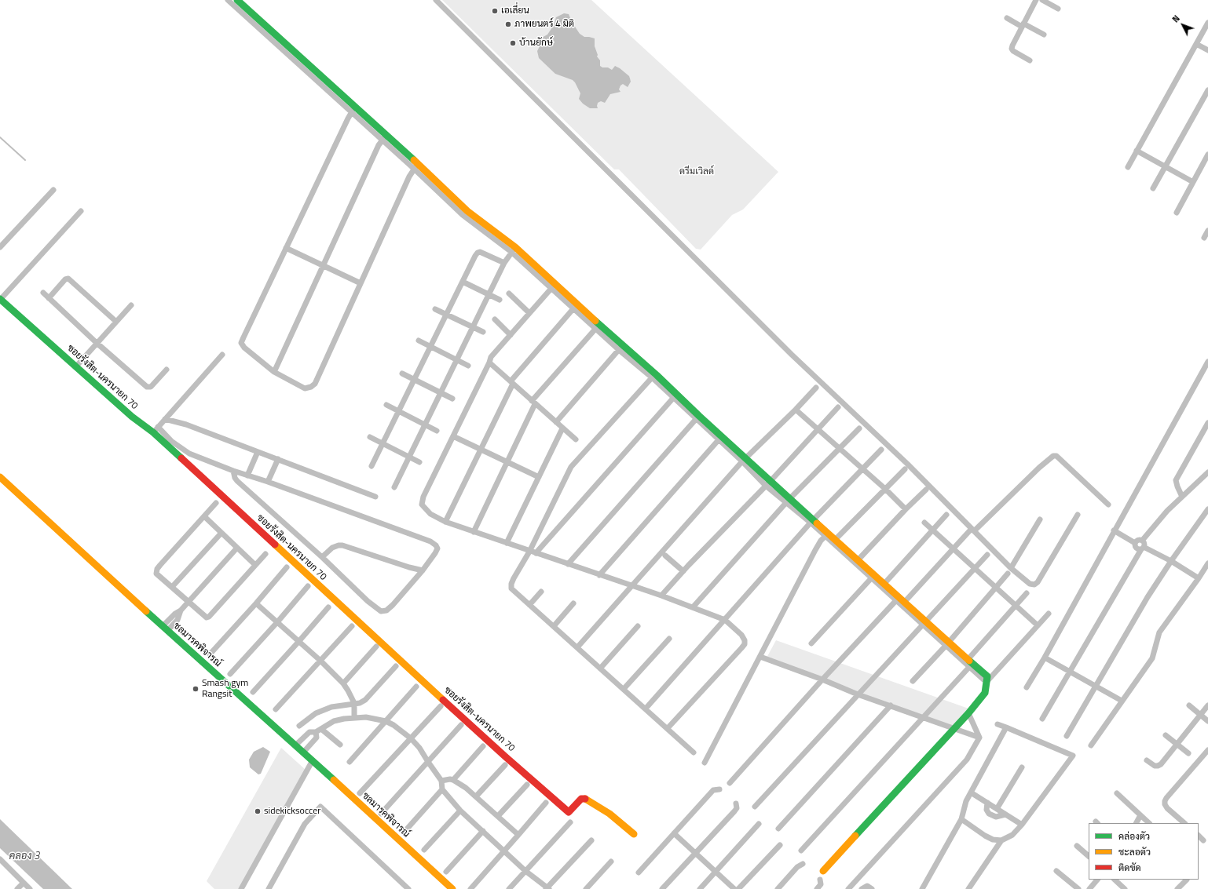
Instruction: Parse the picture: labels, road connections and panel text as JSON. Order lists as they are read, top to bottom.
{
  "streets": {
    "street": ["ซอยรังสิต-นครนายก 70", "ชลมารคพิจารณ์"]
  },
  "water": ["คลอง 3"],
  "parks": ["ดรีมเวิลด์"],
  "places": [
    "เอเลี่ยน",
    "ภาพยนตร์ 4 มิติ",
    "บ้านยักษ์",
    "Smash gym Rangsit",
    "sidekicksoccer"
  ],
  "legend": ["คล่องตัว", "ชะลอตัว", "ติดขัด"],
  "north": "top left"
}
